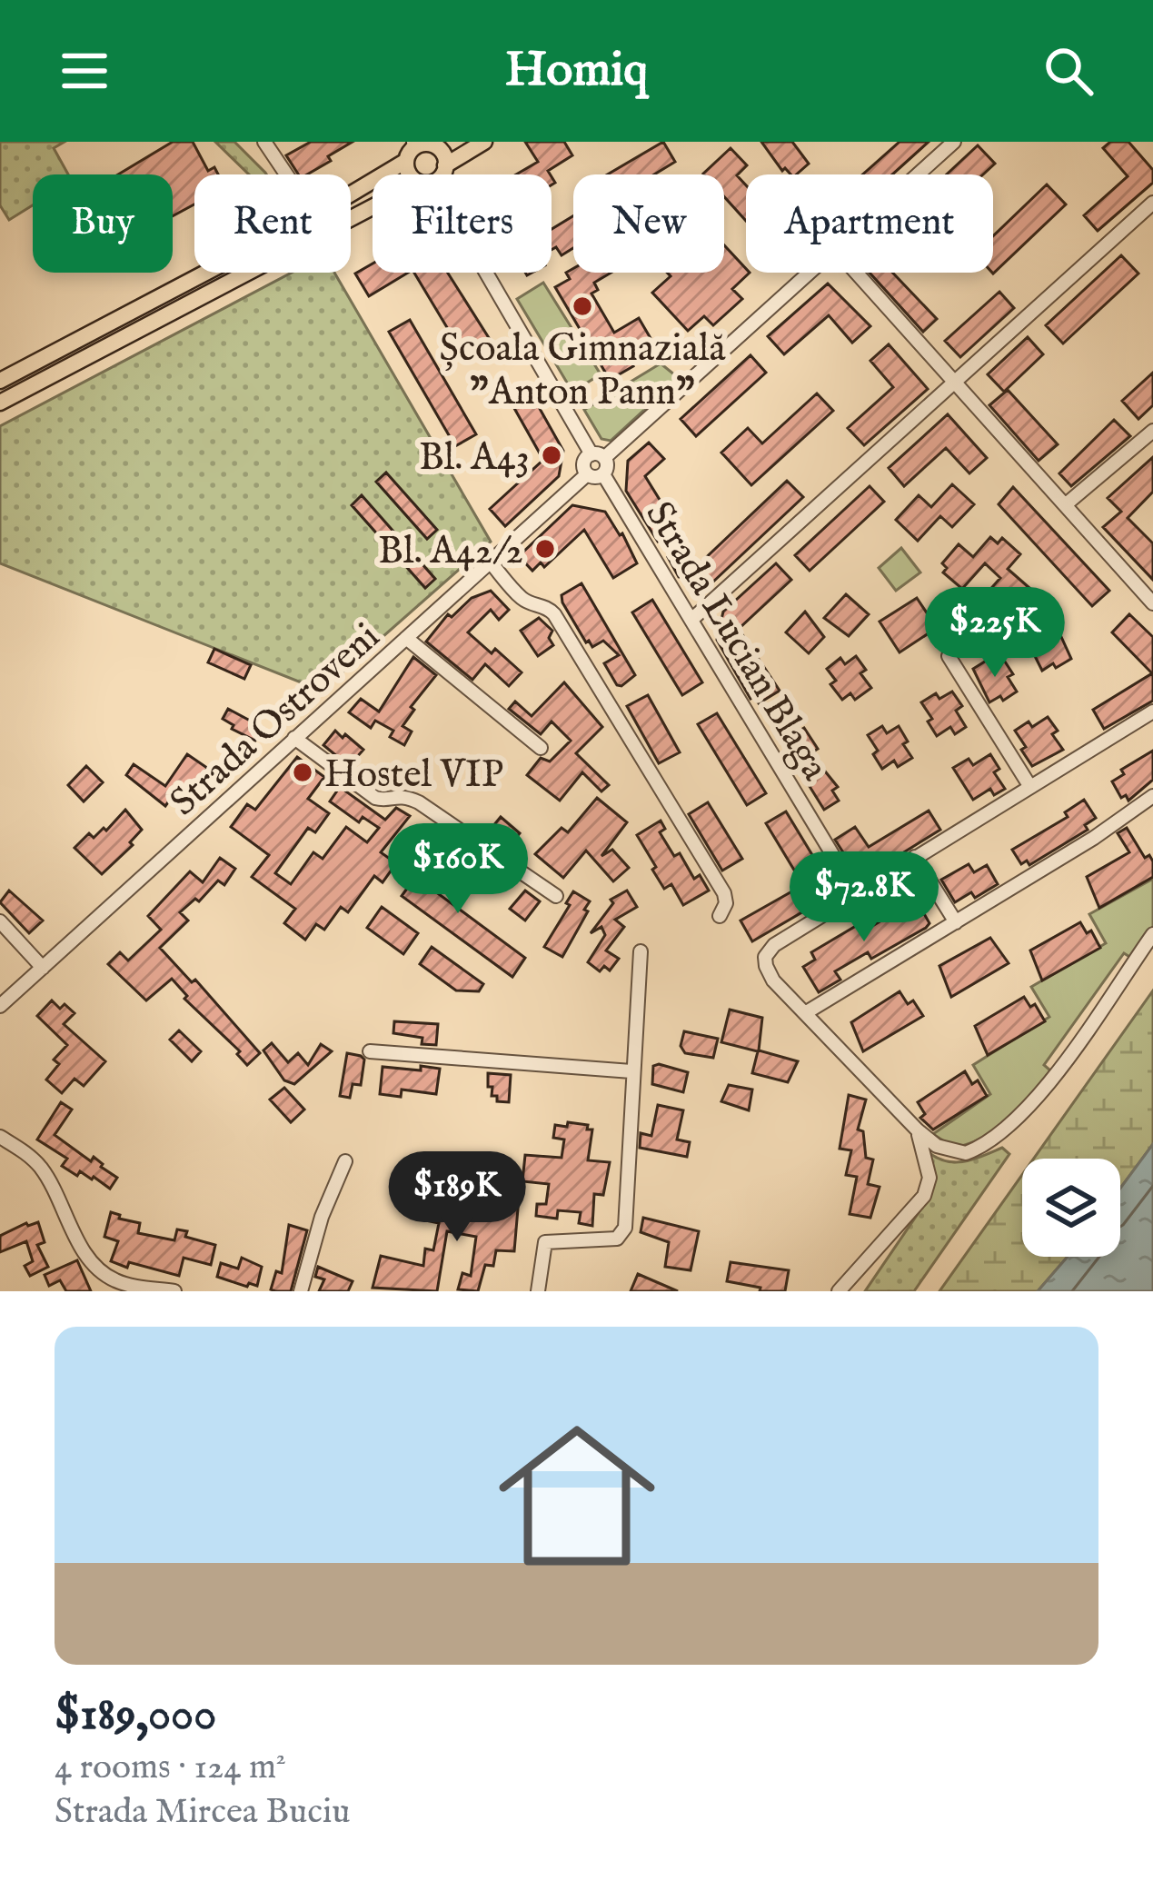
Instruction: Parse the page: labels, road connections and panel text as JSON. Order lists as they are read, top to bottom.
{
  "streets": {
    "street": ["Strada Lucian Blaga", "Strada Ostroveni"]
  },
  "crossings": [
    ["Strada Lucian Blaga", "Strada Ostroveni"]
  ],
  "places": [
    "Școala Gimnazială \"Anton Pann\"",
    "Bl. A43",
    "Bl. A42/2",
    "Hostel VIP"
  ],
  "page": {
    "header": "Homiq",
    "chip": [
      "Buy",
      "Rent",
      "Filters",
      "New",
      "Apartment"
    ],
    "price": [
      "$225K",
      "$160K",
      "$72.8K",
      "$189K"
    ],
    "list": [
      {
        "name": "$189,000",
        "note": "4 rooms · 124 m² · Strada Mircea Buciu"
      }
    ]
  }
}
